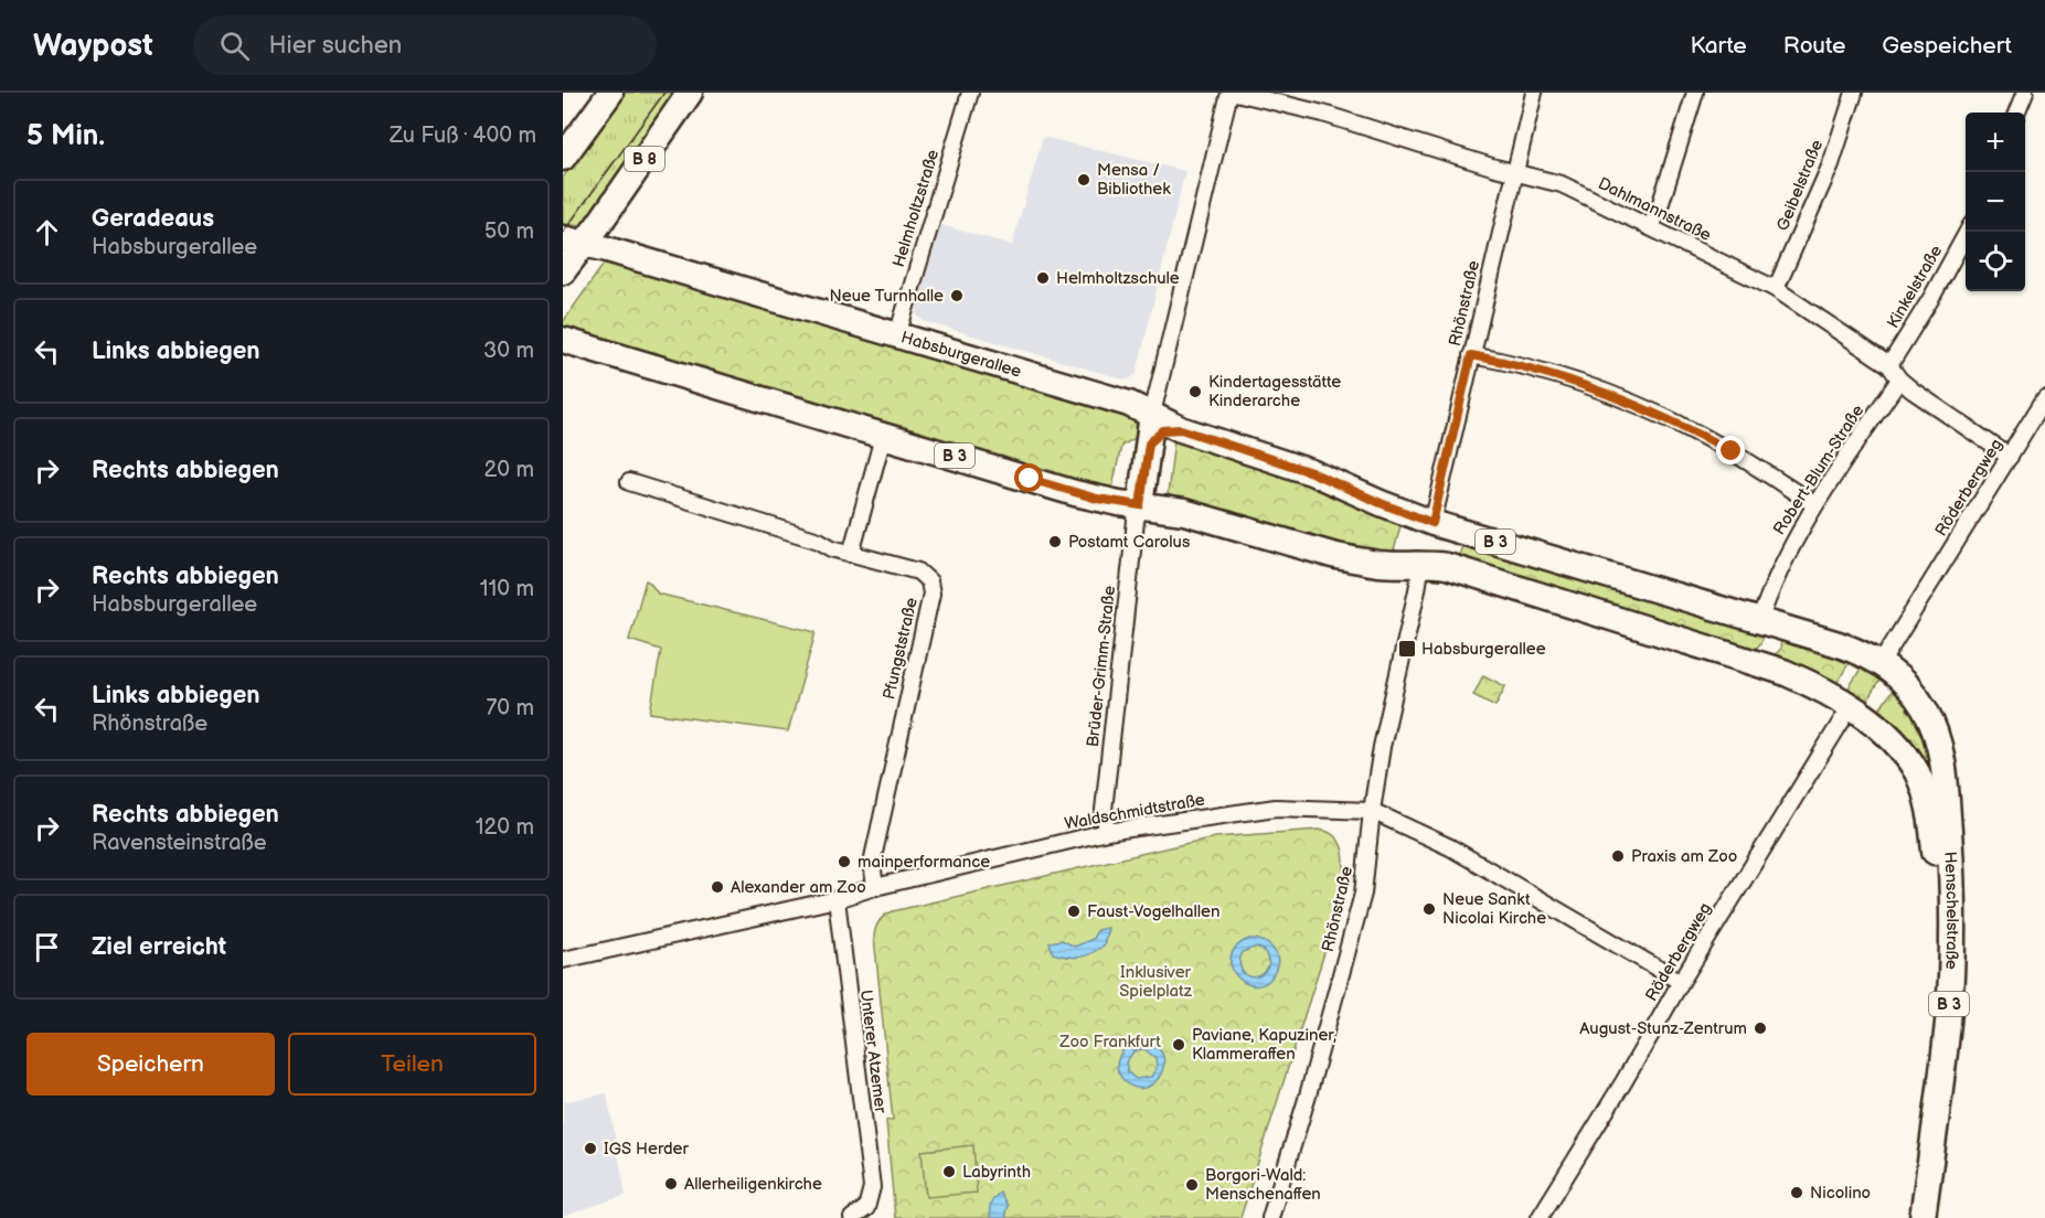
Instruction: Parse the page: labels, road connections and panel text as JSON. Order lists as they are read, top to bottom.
{
  "streets": {
    "main road": [
      "B 8",
      "Habsburgerallee",
      "B 3",
      "Henschelstraße"
    ],
    "street": [
      "Geibelstraße",
      "Helmholtzstraße",
      "Dahlmannstraße",
      "Kinkelstraße",
      "Rhönstraße",
      "Robert-Blum-Straße",
      "Röderbergweg",
      "Pfungststraße",
      "Brüder-Grimm-Straße",
      "Waldschmidtstraße",
      "Unterer Atzemer"
    ]
  },
  "crossings": [
    ["B 8", "Habsburgerallee"],
    ["Geibelstraße", "Dahlmannstraße"],
    ["Helmholtzstraße", "Habsburgerallee"],
    ["Dahlmannstraße", "Kinkelstraße"],
    ["Dahlmannstraße", "Rhönstraße"],
    ["Dahlmannstraße", "Robert-Blum-Straße"],
    ["Dahlmannstraße", "Röderbergweg"],
    ["Rhönstraße", "Habsburgerallee"],
    ["Rhönstraße", "B 3"],
    ["Rhönstraße", "Waldschmidtstraße"],
    ["Habsburgerallee", "Robert-Blum-Straße"],
    ["Habsburgerallee", "Röderbergweg"],
    ["Habsburgerallee", "Henschelstraße"],
    ["B 3", "Röderbergweg"],
    ["B 3", "Brüder-Grimm-Straße"],
    ["B 3", "Henschelstraße"],
    ["Röderbergweg", "Waldschmidtstraße"],
    ["Röderbergweg", "Henschelstraße"],
    ["Pfungststraße", "Waldschmidtstraße"],
    ["Brüder-Grimm-Straße", "Waldschmidtstraße"],
    ["Waldschmidtstraße", "Unterer Atzemer"]
  ],
  "parks": ["Inklusiver Spielplatz", "Zoo Frankfurt"],
  "places": {
    "other": [
      "Mensa / Bibliothek",
      "Helmholtzschule",
      "Neue Turnhalle",
      "Kindertagesstätte Kinderarche",
      "Postamt Carolus",
      "Praxis am Zoo",
      "mainperformance",
      "Alexander am Zoo",
      "Neue Sankt Nicolai Kirche",
      "Faust-Vogelhallen",
      "August-Stunz-Zentrum",
      "Paviane, Kapuziner, Klammeraffen",
      "IGS Herder",
      "Labyrinth",
      "Allerheiligenkirche",
      "Borgori-Wald: Menschenaffen",
      "Nicolino"
    ],
    "transit": ["Habsburgerallee"]
  },
  "page": {
    "header": "Waypost",
    "search": "Hier suchen",
    "nav": ["Karte", "Route", "Gespeichert"],
    "heading": ["5 Min.", "Zu Fuß · 400 m"],
    "map_buttons": ["+", "−"],
    "list": [
      ["Geradeaus", "Habsburgerallee", "50 m"],
      ["Links abbiegen", "30 m"],
      ["Rechts abbiegen", "20 m"],
      ["Rechts abbiegen", "Habsburgerallee", "110 m"],
      ["Links abbiegen", "Rhönstraße", "70 m"],
      ["Rechts abbiegen", "Ravensteinstraße", "120 m"],
      "Ziel erreicht"
    ],
    "buttons": ["Speichern", "Teilen"]
  }
}
